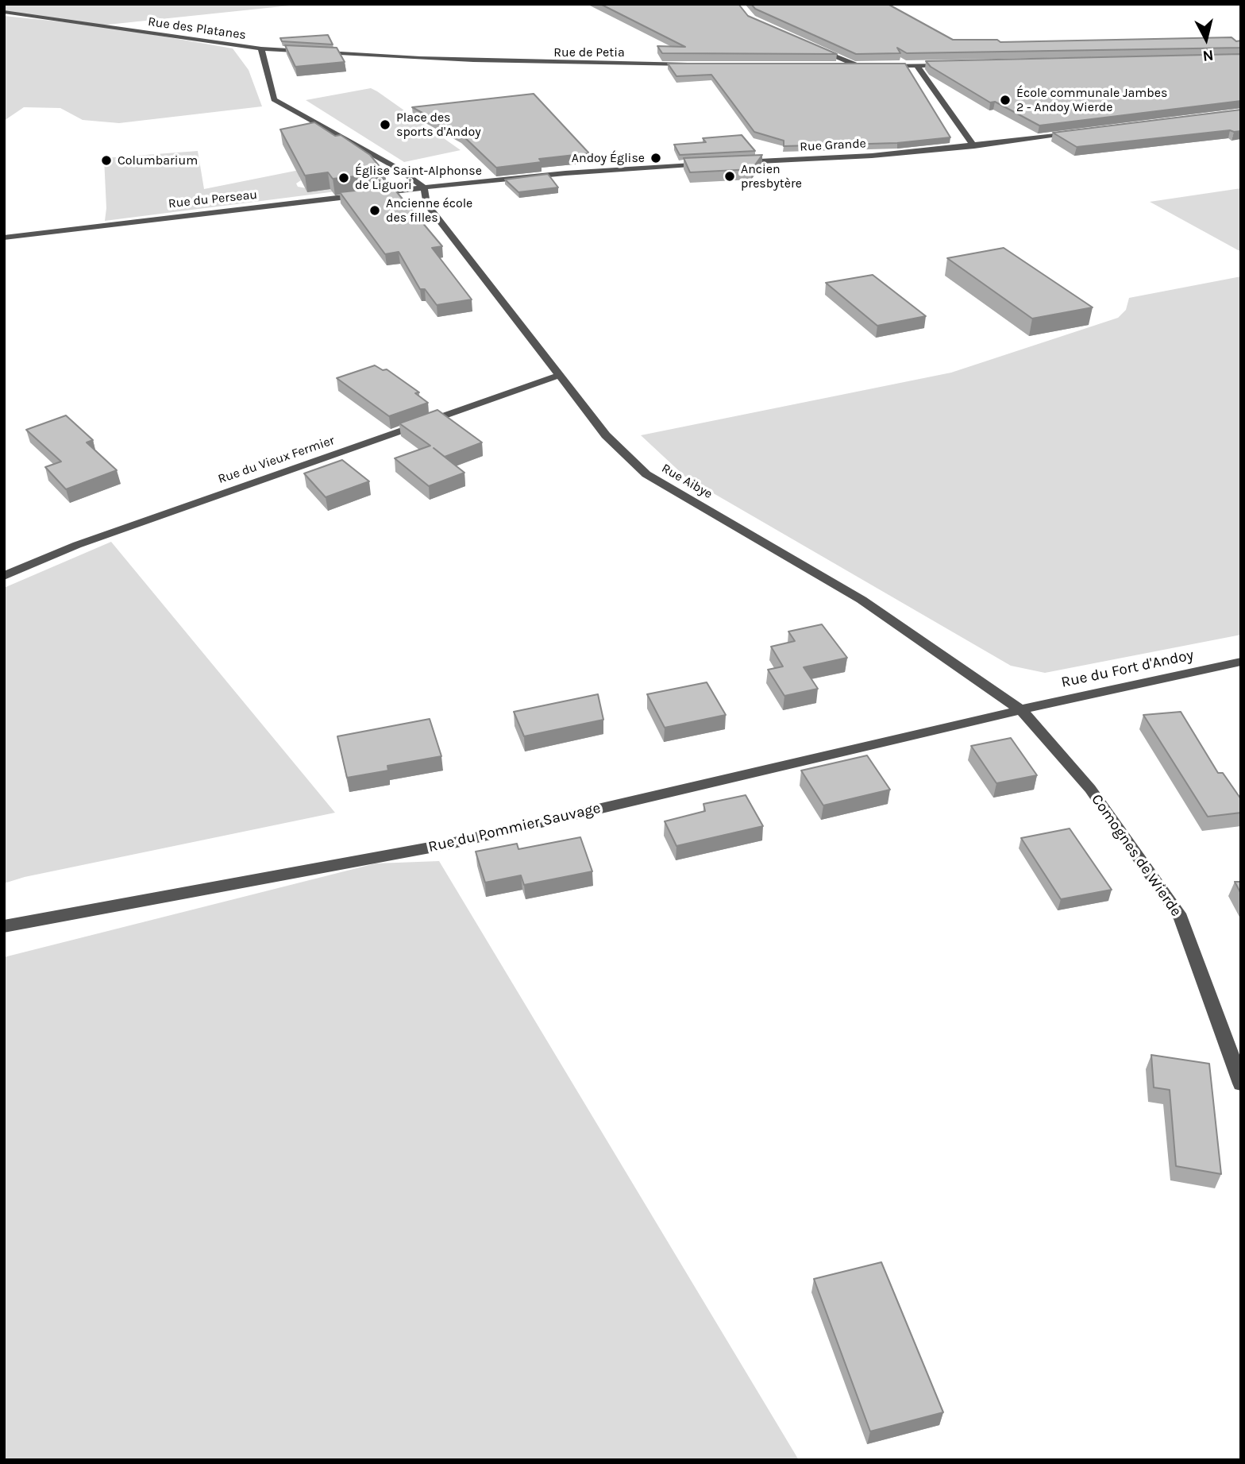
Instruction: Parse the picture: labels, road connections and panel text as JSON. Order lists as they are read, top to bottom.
{
  "streets": {
    "street": [
      "Rue des Platanes",
      "Rue de Petia",
      "Rue Grande",
      "Rue du Perseau",
      "Rue du Vieux Fermier",
      "Rue Aibye",
      "Rue du Fort d'Andoy",
      "Rue du Pommier Sauvage",
      "Comognes de Wierde"
    ]
  },
  "crossings": [
    ["Rue des Platanes", "Rue de Petia"],
    ["Rue des Platanes", "Rue du Perseau"],
    ["Rue des Platanes", "Rue Aibye"],
    ["Rue du Perseau", "Rue Aibye"],
    ["Rue du Vieux Fermier", "Rue Aibye"],
    ["Rue Aibye", "Rue du Fort d'Andoy"],
    ["Rue Aibye", "Rue du Pommier Sauvage"],
    ["Rue Aibye", "Comognes de Wierde"],
    ["Rue du Fort d'Andoy", "Rue du Pommier Sauvage"],
    ["Rue du Fort d'Andoy", "Comognes de Wierde"],
    ["Rue du Pommier Sauvage", "Comognes de Wierde"]
  ],
  "places": [
    "École communale Jambes 2 - Andoy Wierde",
    "Place des sports d'Andoy",
    "Andoy Église",
    "Columbarium",
    "Ancien presbytère",
    "Église Saint-Alphonse de Liguori",
    "Ancienne école des filles"
  ],
  "north": "bottom"
}
